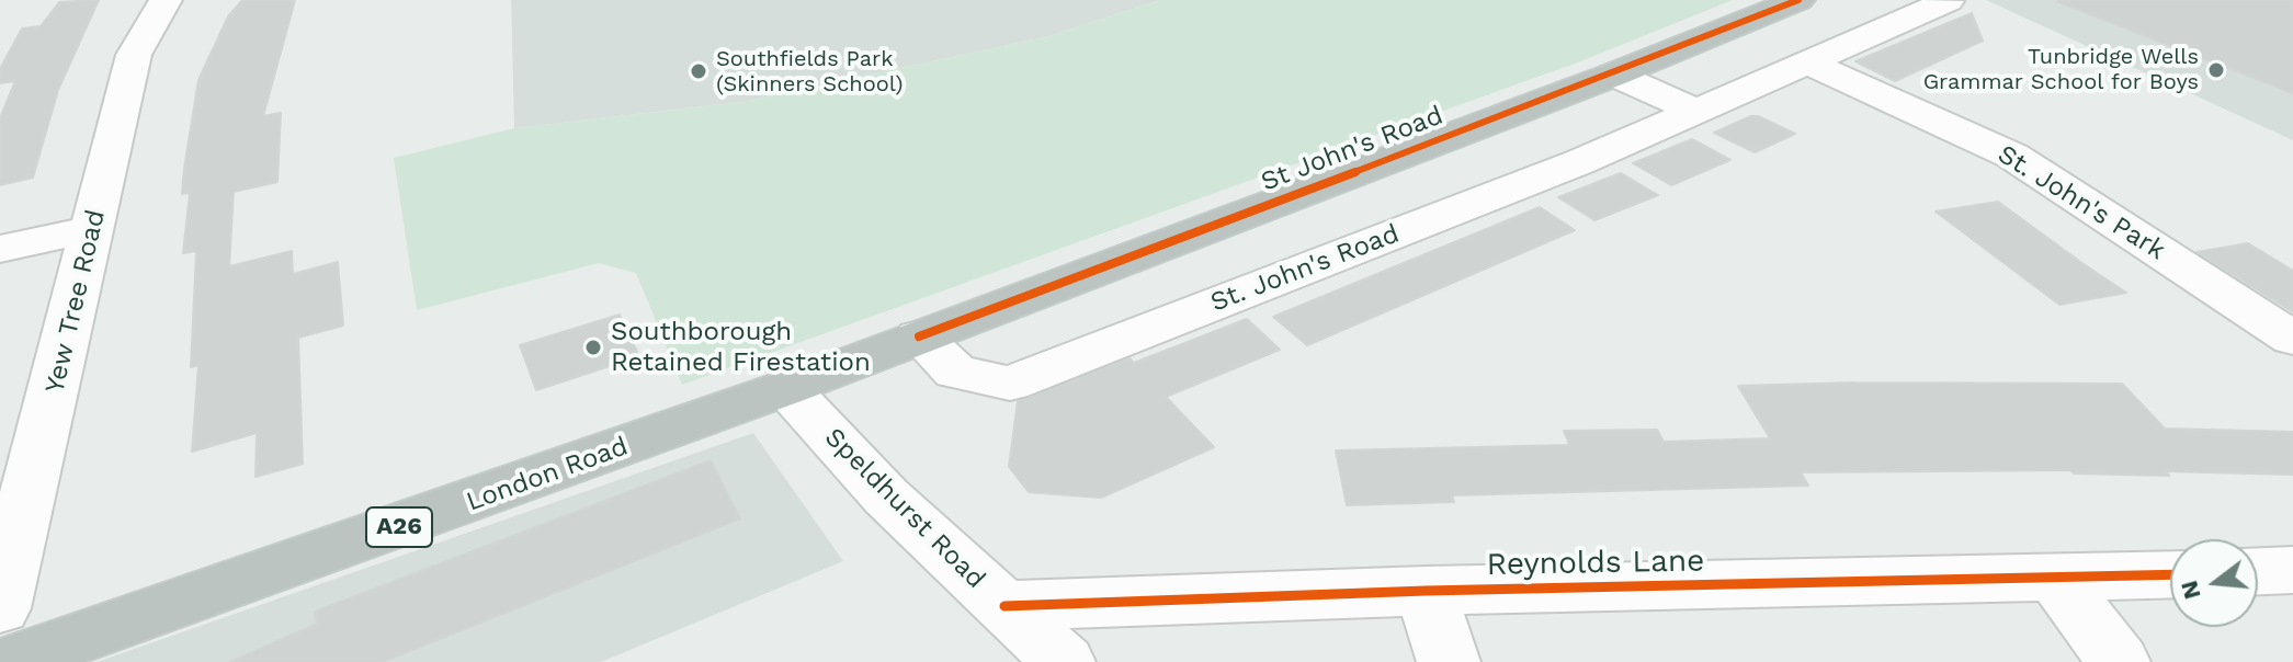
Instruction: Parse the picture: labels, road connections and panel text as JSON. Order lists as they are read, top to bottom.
{
  "streets": {
    "highway": ["St John's Road", "London Road", "A26"],
    "street": [
      "St. John's Park",
      "St. John's Road",
      "Yew Tree Road",
      "Speldhurst Road",
      "Reynolds Lane"
    ]
  },
  "crossings": [
    ["St John's Road", "St. John's Road"],
    ["St John's Road", "London Road"],
    ["St John's Road", "Speldhurst Road"],
    ["St. John's Park", "St. John's Road"],
    ["London Road", "Speldhurst Road"],
    ["Speldhurst Road", "Reynolds Lane"]
  ],
  "places": ["Tunbridge Wells Grammar School for Boys", "Southfields Park (Skinners School)", "Southborough Retained Firestation"],
  "north": "left"
}
